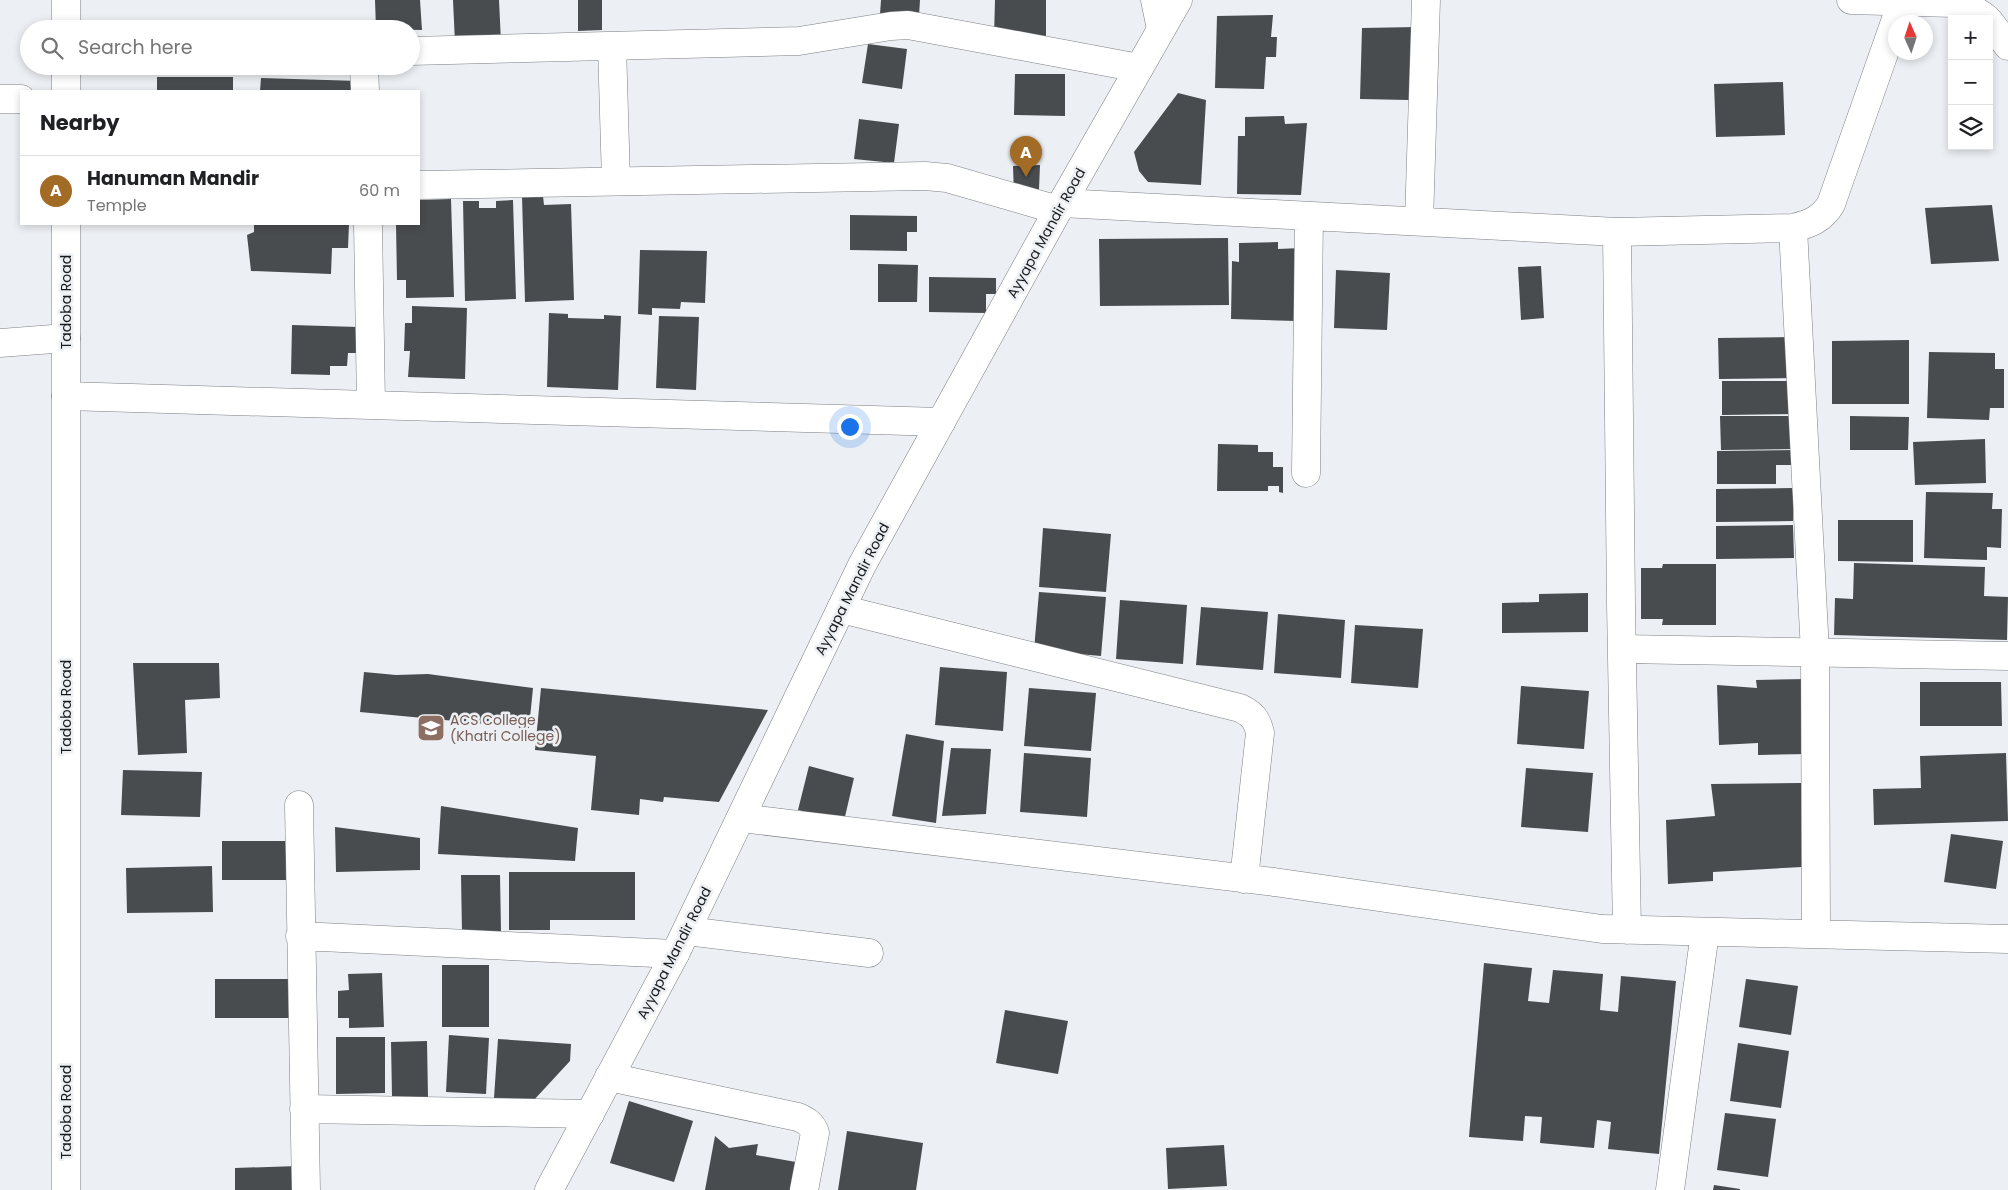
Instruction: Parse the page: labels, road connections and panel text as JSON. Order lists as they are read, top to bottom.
{
  "streets": {
    "street": ["Ayyapa Mandir Road", "Tadoba Road"]
  },
  "places": {
    "school or university": ["ACS College (Khatri College)"]
  },
  "north": "top",
  "page": {
    "map_buttons": ["+", "−"],
    "search": "Search here",
    "heading": "Nearby",
    "pins": "A",
    "list": [
      {
        "mark": "A",
        "name": "Hanuman Mandir",
        "note": "Temple",
        "value": "60 m"
      }
    ]
  }
}
